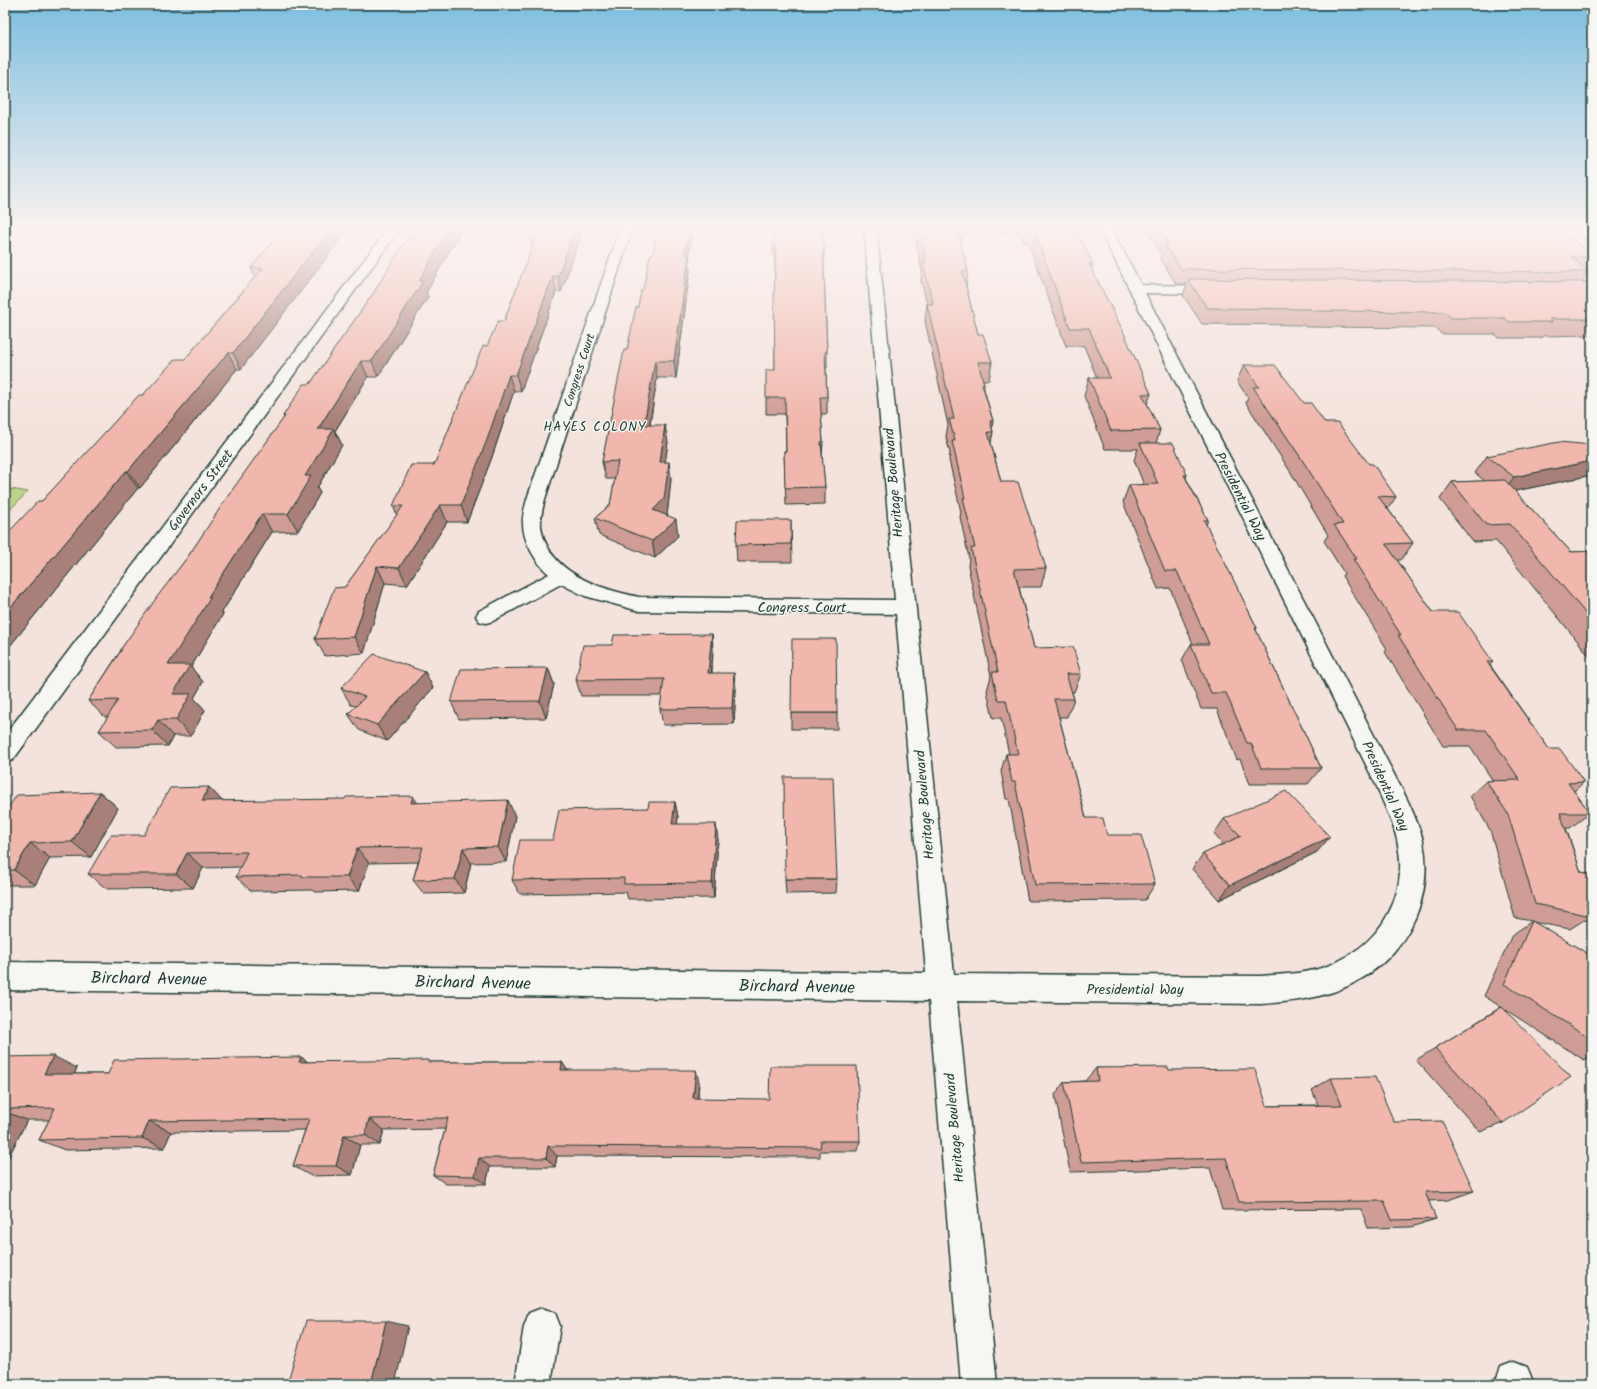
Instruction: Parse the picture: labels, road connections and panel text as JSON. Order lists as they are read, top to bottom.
{
  "streets": {
    "street": [
      "Congress Court",
      "Heritage Boulevard",
      "Governors Street",
      "Presidential Way",
      "Birchard Avenue"
    ]
  },
  "crossings": [
    ["Congress Court", "Heritage Boulevard"],
    ["Heritage Boulevard", "Presidential Way"],
    ["Heritage Boulevard", "Birchard Avenue"],
    ["Presidential Way", "Birchard Avenue"]
  ],
  "districts": ["HAYES COLONY"]
}
